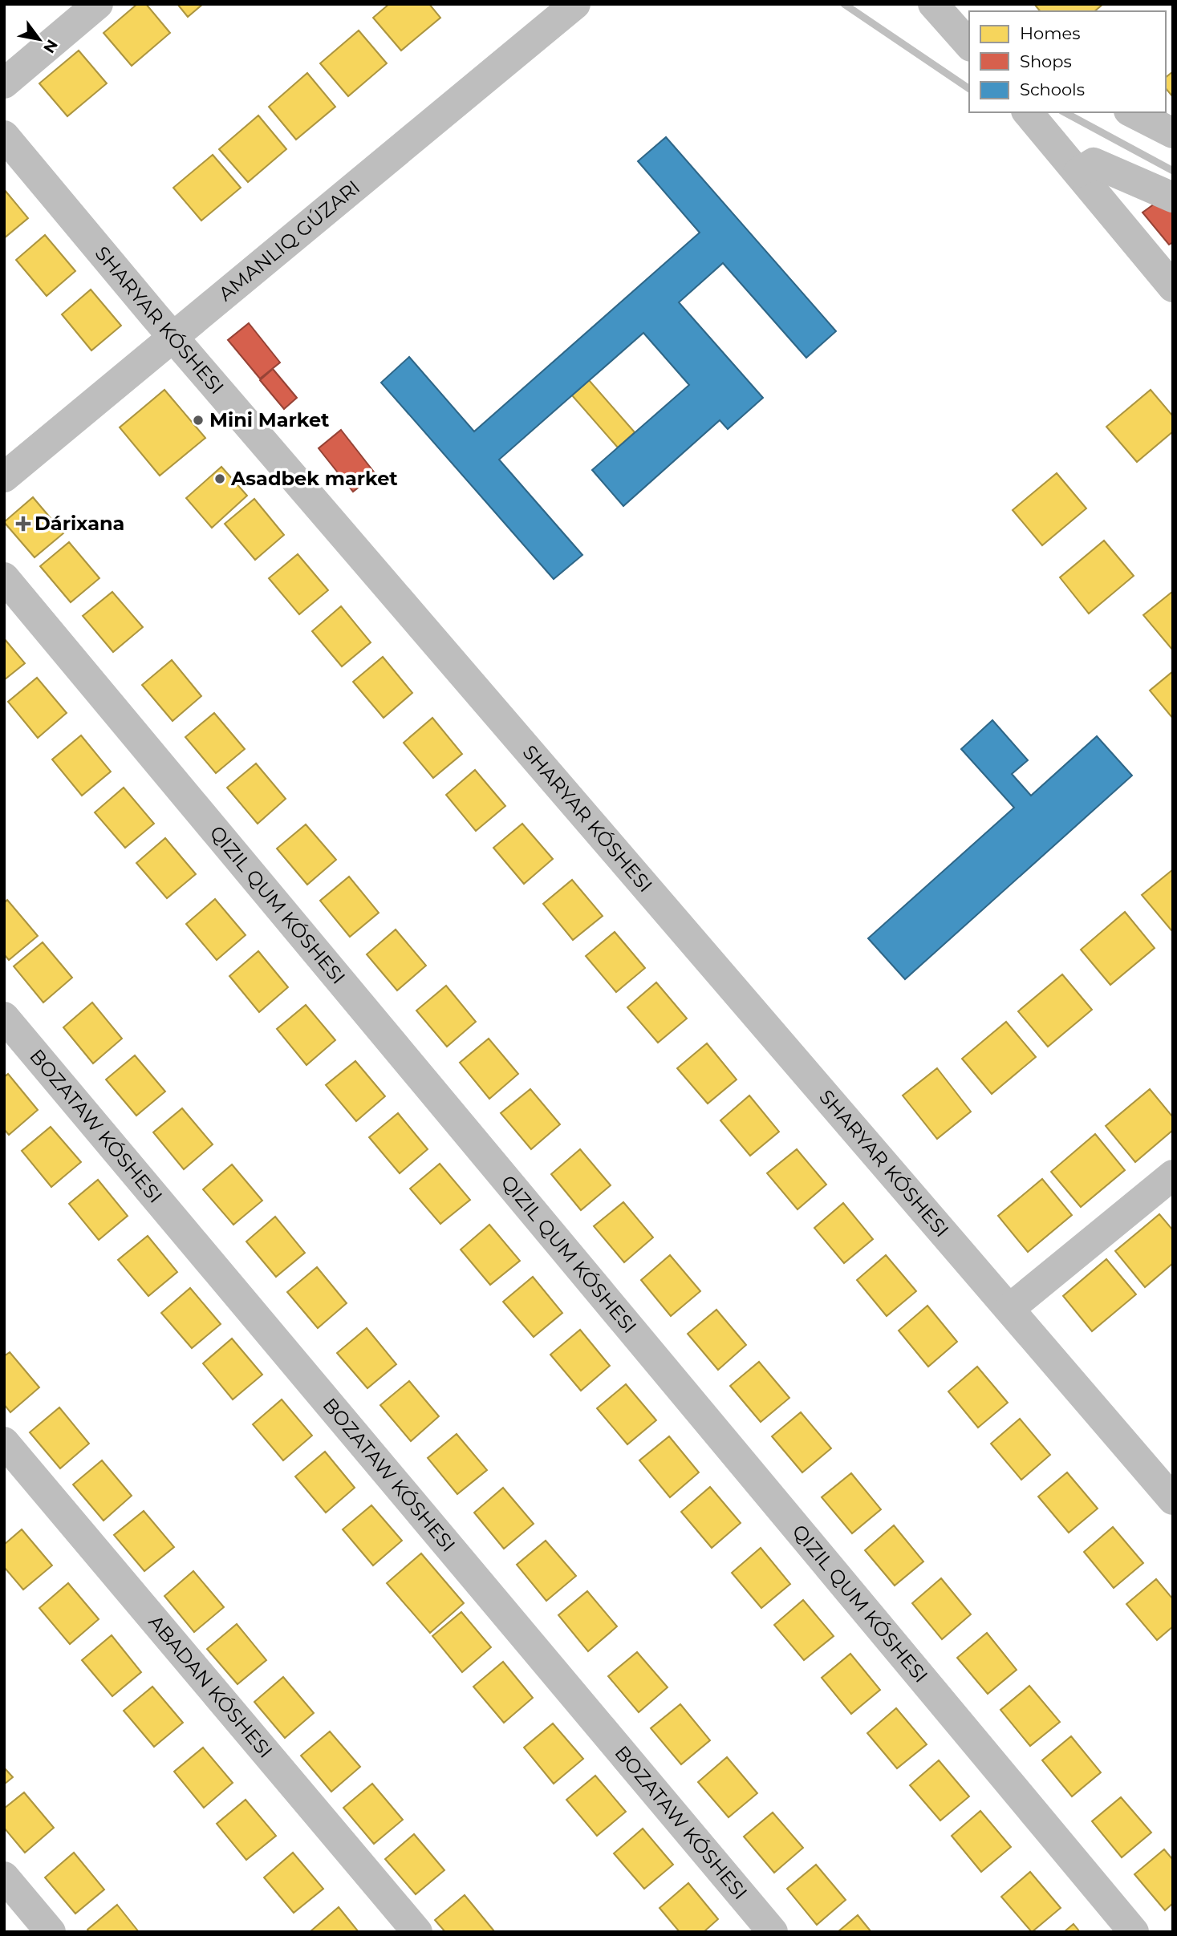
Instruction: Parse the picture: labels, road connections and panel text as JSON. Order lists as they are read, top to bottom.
{
  "streets": {
    "street": ["SHARYAR KÓSHESI", "BOZATAW KÓSHESI", "ABADAN KÓSHESI"]
  },
  "places": {
    "other": ["Mini Market", "Asadbek market"],
    "health": ["Dárixana"]
  },
  "legend": ["Homes", "Shops", "Schools"],
  "north": "bottom right"
}
